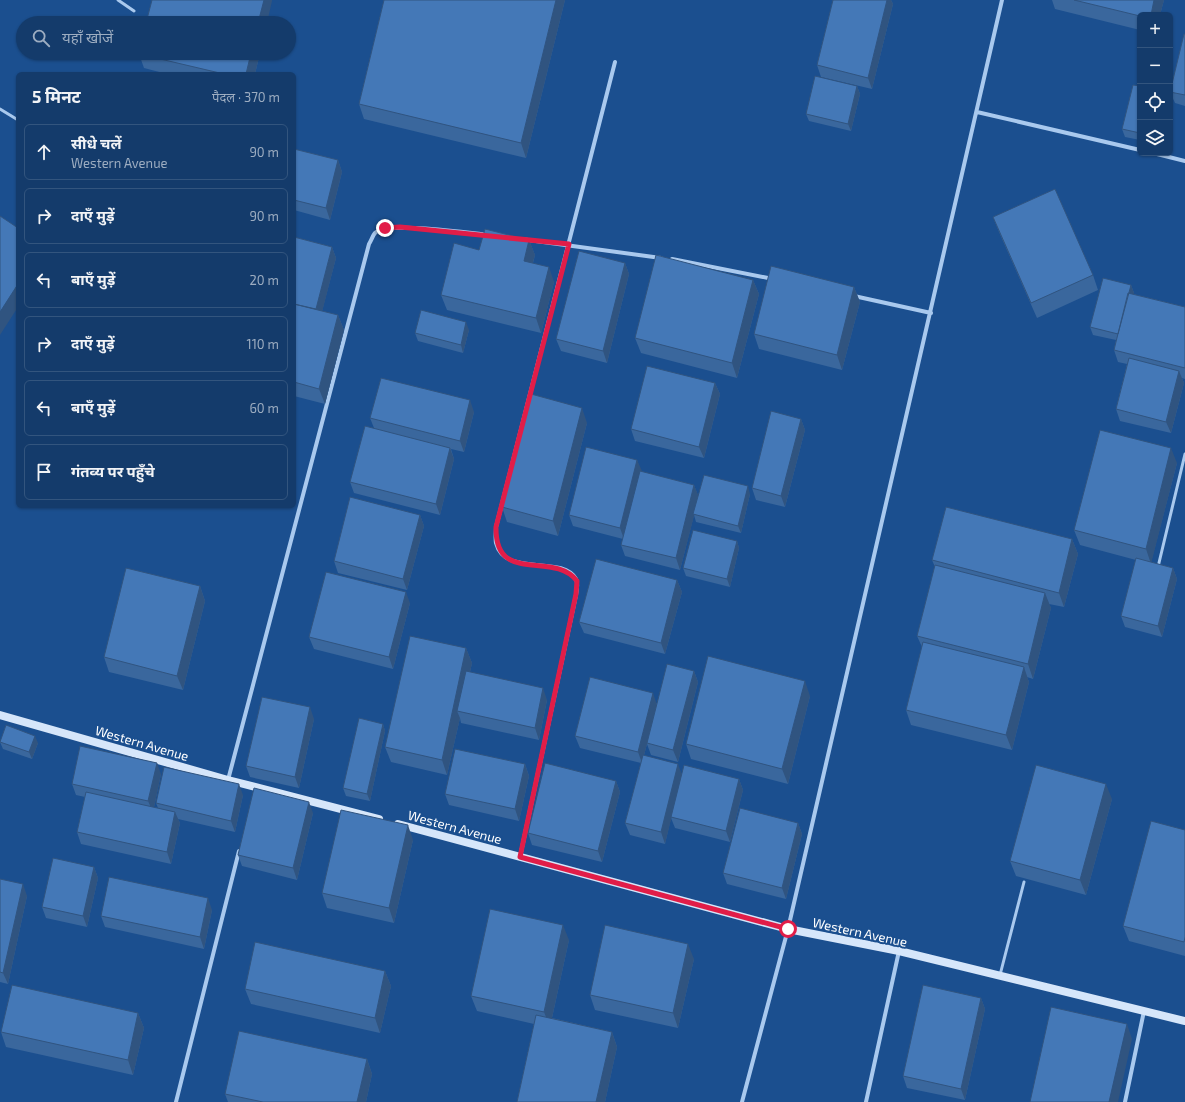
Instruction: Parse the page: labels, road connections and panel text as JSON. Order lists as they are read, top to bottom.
{
  "streets": {
    "street": ["Western Avenue"]
  },
  "page": {
    "map_buttons": ["+", "−"],
    "search": "यहाँ खोजें",
    "heading": ["5 मिनट", "पैदल · 370 m"],
    "list": [
      ["सीधे चलें", "Western Avenue", "90 m"],
      ["दाएँ मुड़ें", "90 m"],
      ["बाएँ मुड़ें", "20 m"],
      ["दाएँ मुड़ें", "110 m"],
      ["बाएँ मुड़ें", "60 m"],
      "गंतव्य पर पहुँचे"
    ]
  }
}
